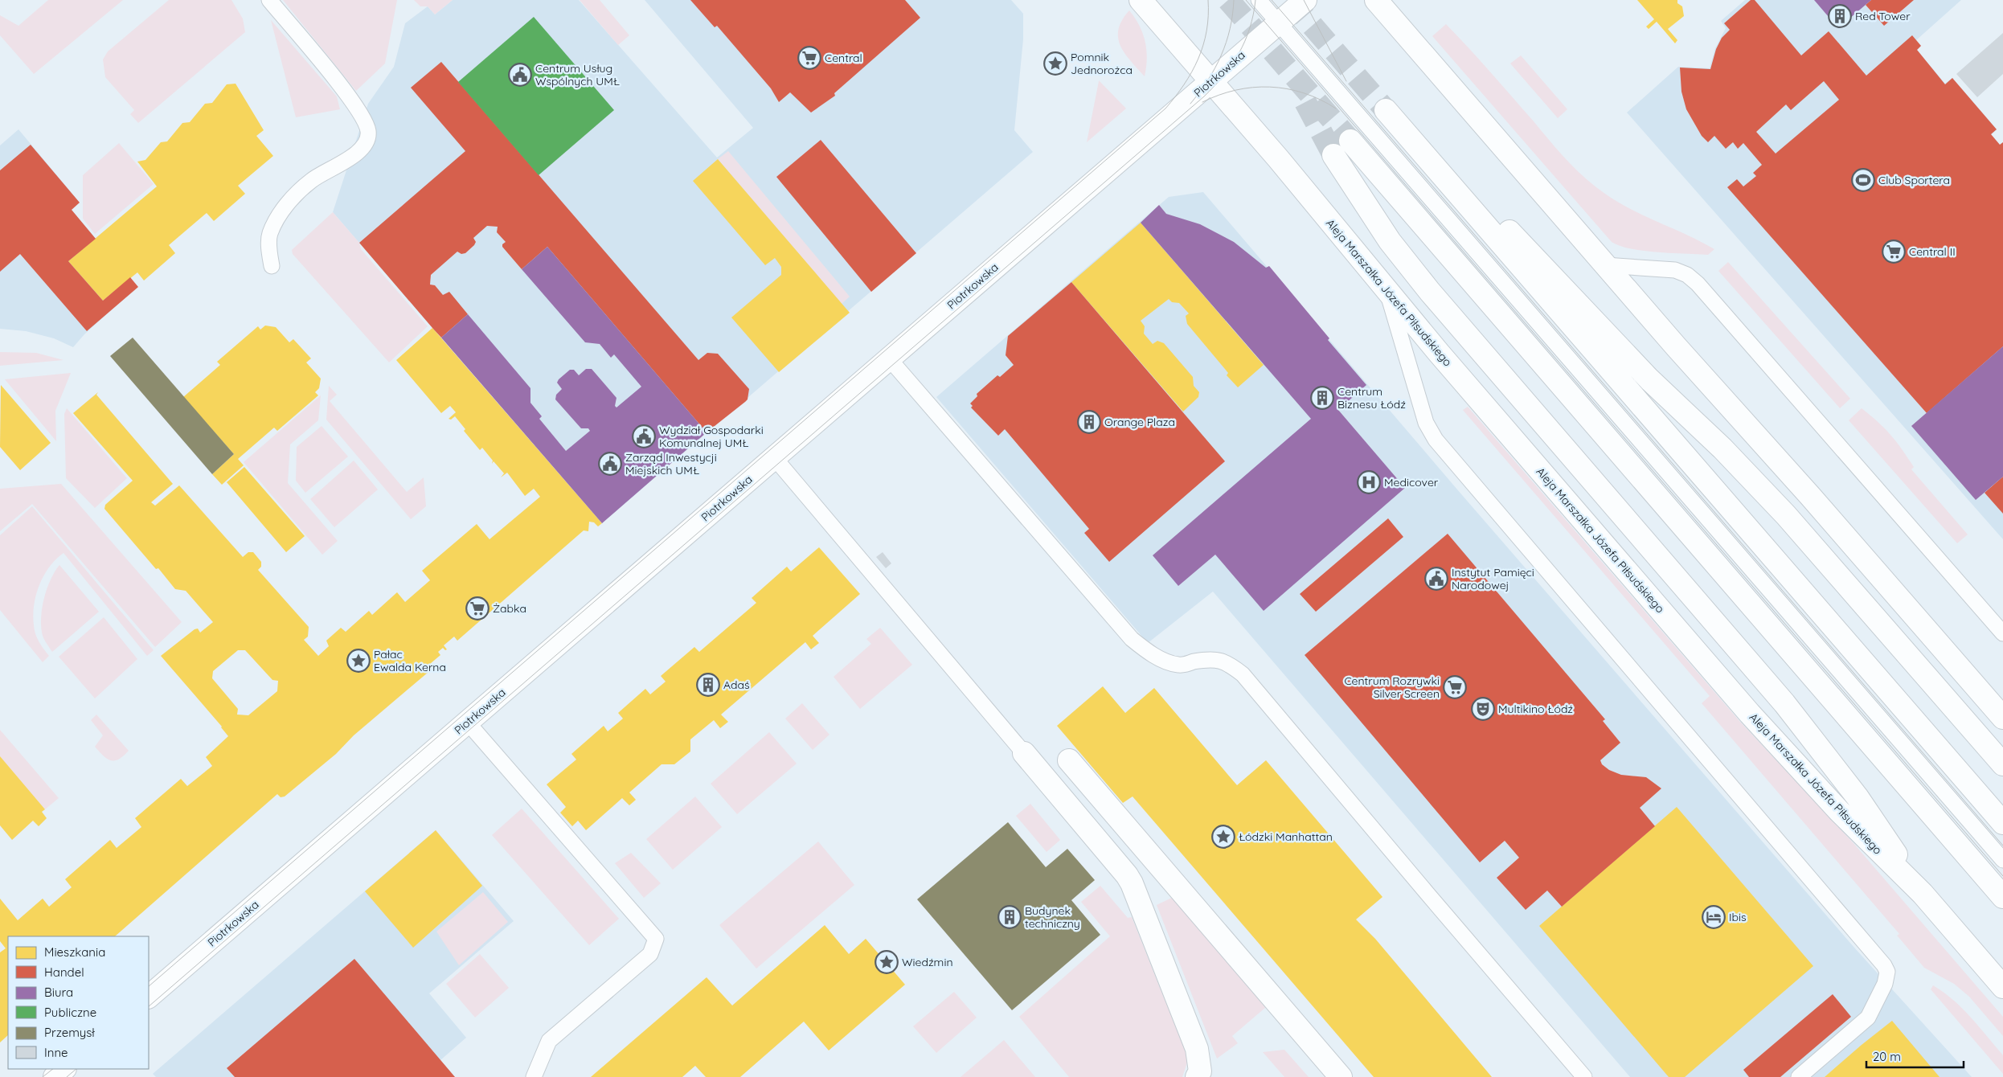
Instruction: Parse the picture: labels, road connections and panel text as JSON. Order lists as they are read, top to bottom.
{
  "streets": {
    "main road": ["Piotrkowska", "Aleja Marszałka Józefa Piłsudskiego"]
  },
  "crossings": [
    ["Piotrkowska", "Aleja Marszałka Józefa Piłsudskiego"]
  ],
  "places": {
    "building": [
      "Red Tower",
      "Centrum Biznesu Łódź",
      "Orange Plaza",
      "Adaś",
      "Budynek techniczny"
    ],
    "supermarket": [
      "Central",
      "Central II",
      "Żabka",
      "Centrum Rozrywki Silver Screen"
    ],
    "place": [
      "Pomnik Jednorożca",
      "Pałac Ewalda Kerna",
      "Łódzki Manhattan",
      "Wiedźmin"
    ],
    "public building": [
      "Centrum Usług Wspólnych UMŁ",
      "Wydział Gospodarki Komunalnej UMŁ",
      "Zarząd Inwestycji Miejskich UMŁ",
      "Instytut Pamięci Narodowej"
    ],
    "sports": ["Club Sportera"],
    "hospital": ["Medicover"],
    "theatre": ["Multikino Łódź"],
    "hotel": ["Ibis"]
  },
  "legend": [
    "Mieszkania",
    "Handel",
    "Biura",
    "Publiczne",
    "Przemysł",
    "Inne"
  ],
  "scale_bar": "20 m"
}
